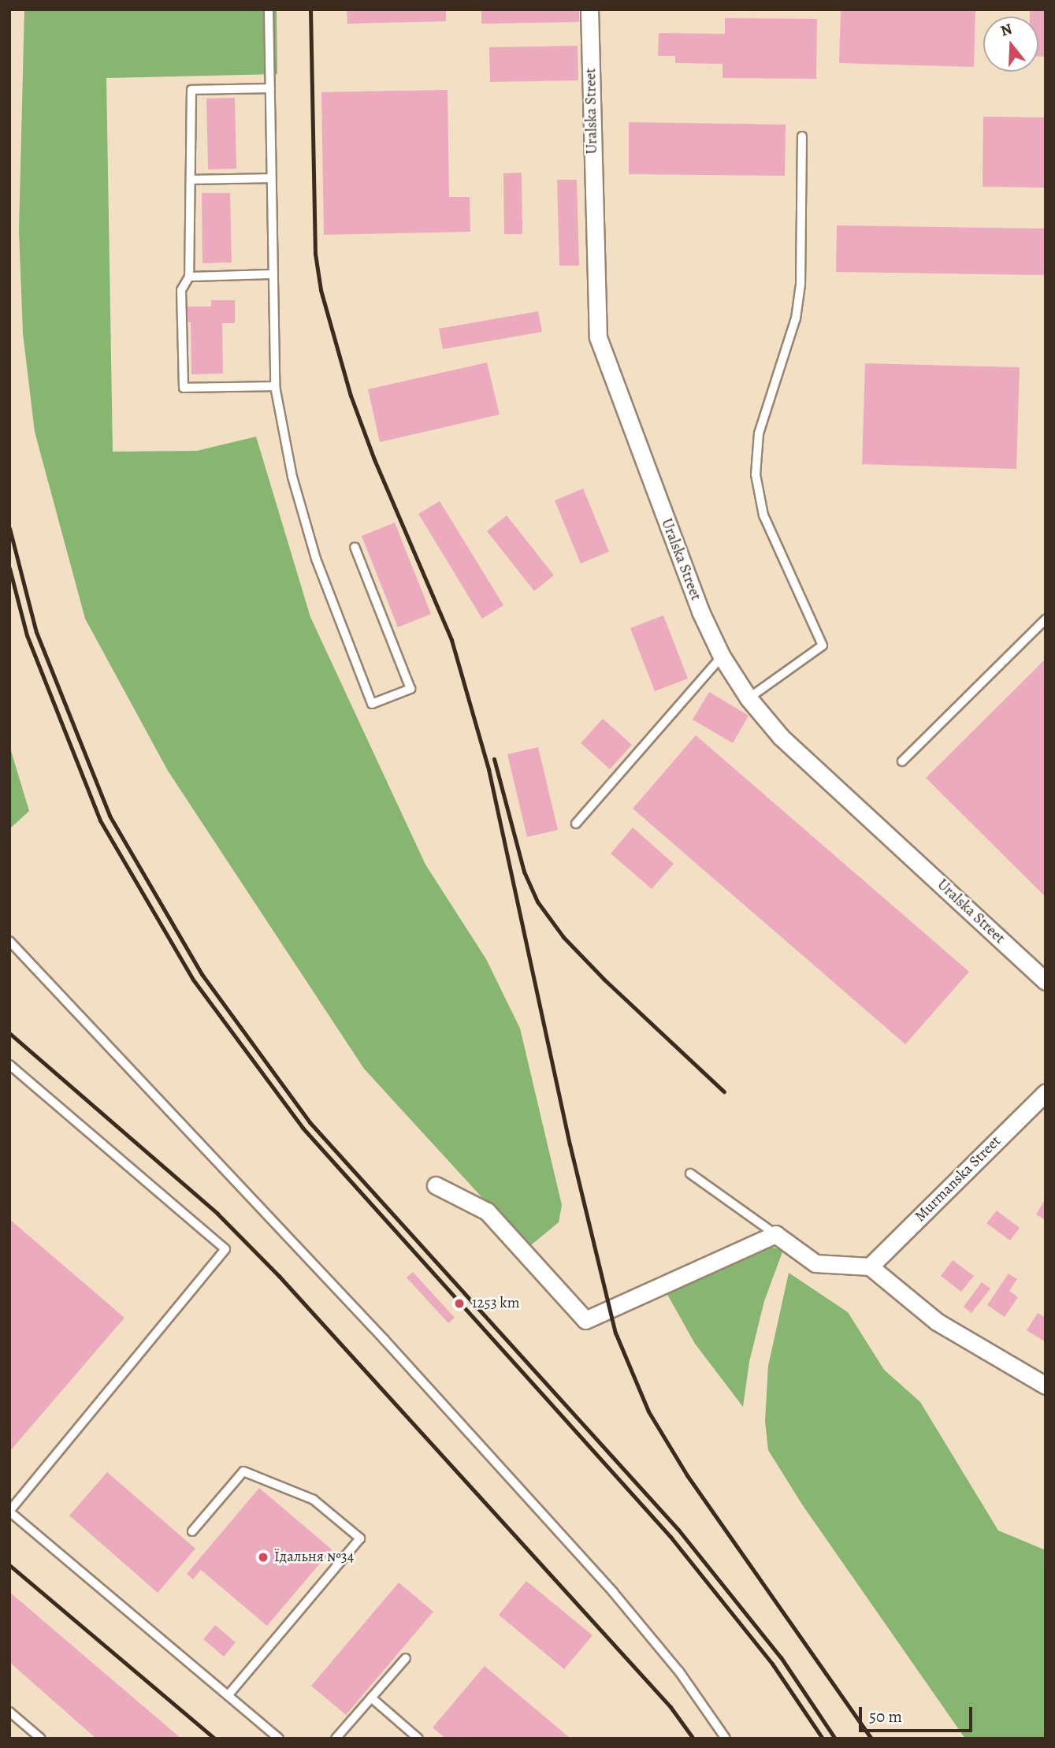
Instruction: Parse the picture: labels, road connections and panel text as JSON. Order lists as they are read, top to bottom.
{
  "streets": {
    "street": ["Uralska Street", "Murmanska Street"]
  },
  "places": ["1253 km", "Їдальня №34"],
  "scale_bar": "50 m",
  "north": "top"
}
